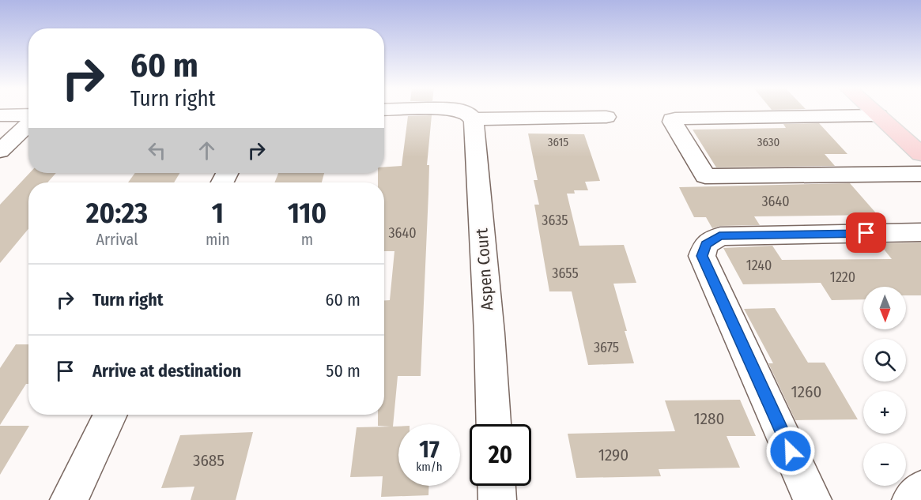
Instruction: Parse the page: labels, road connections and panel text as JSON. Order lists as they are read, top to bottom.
{
  "streets": {
    "street": ["Aspen Court"]
  },
  "house_numbers": [
    "3615",
    "3630",
    "3640",
    "3635",
    "3640",
    "1240",
    "3655",
    "1220",
    "3675",
    "1260",
    "1280",
    "1290",
    "3685"
  ],
  "north": "bottom",
  "page": {
    "turn": ["60 m", "Turn right"],
    "eta": [
      "20:23",
      "Arrival",
      "1",
      "min",
      "110",
      "m"
    ],
    "list": [
      {
        "name": "Turn right",
        "value": "60 m"
      },
      {
        "name": "Arrive at destination",
        "value": "50 m"
      }
    ],
    "map_buttons": ["+", "−"],
    "speed": "17 km/h",
    "limit": "20"
  }
}
